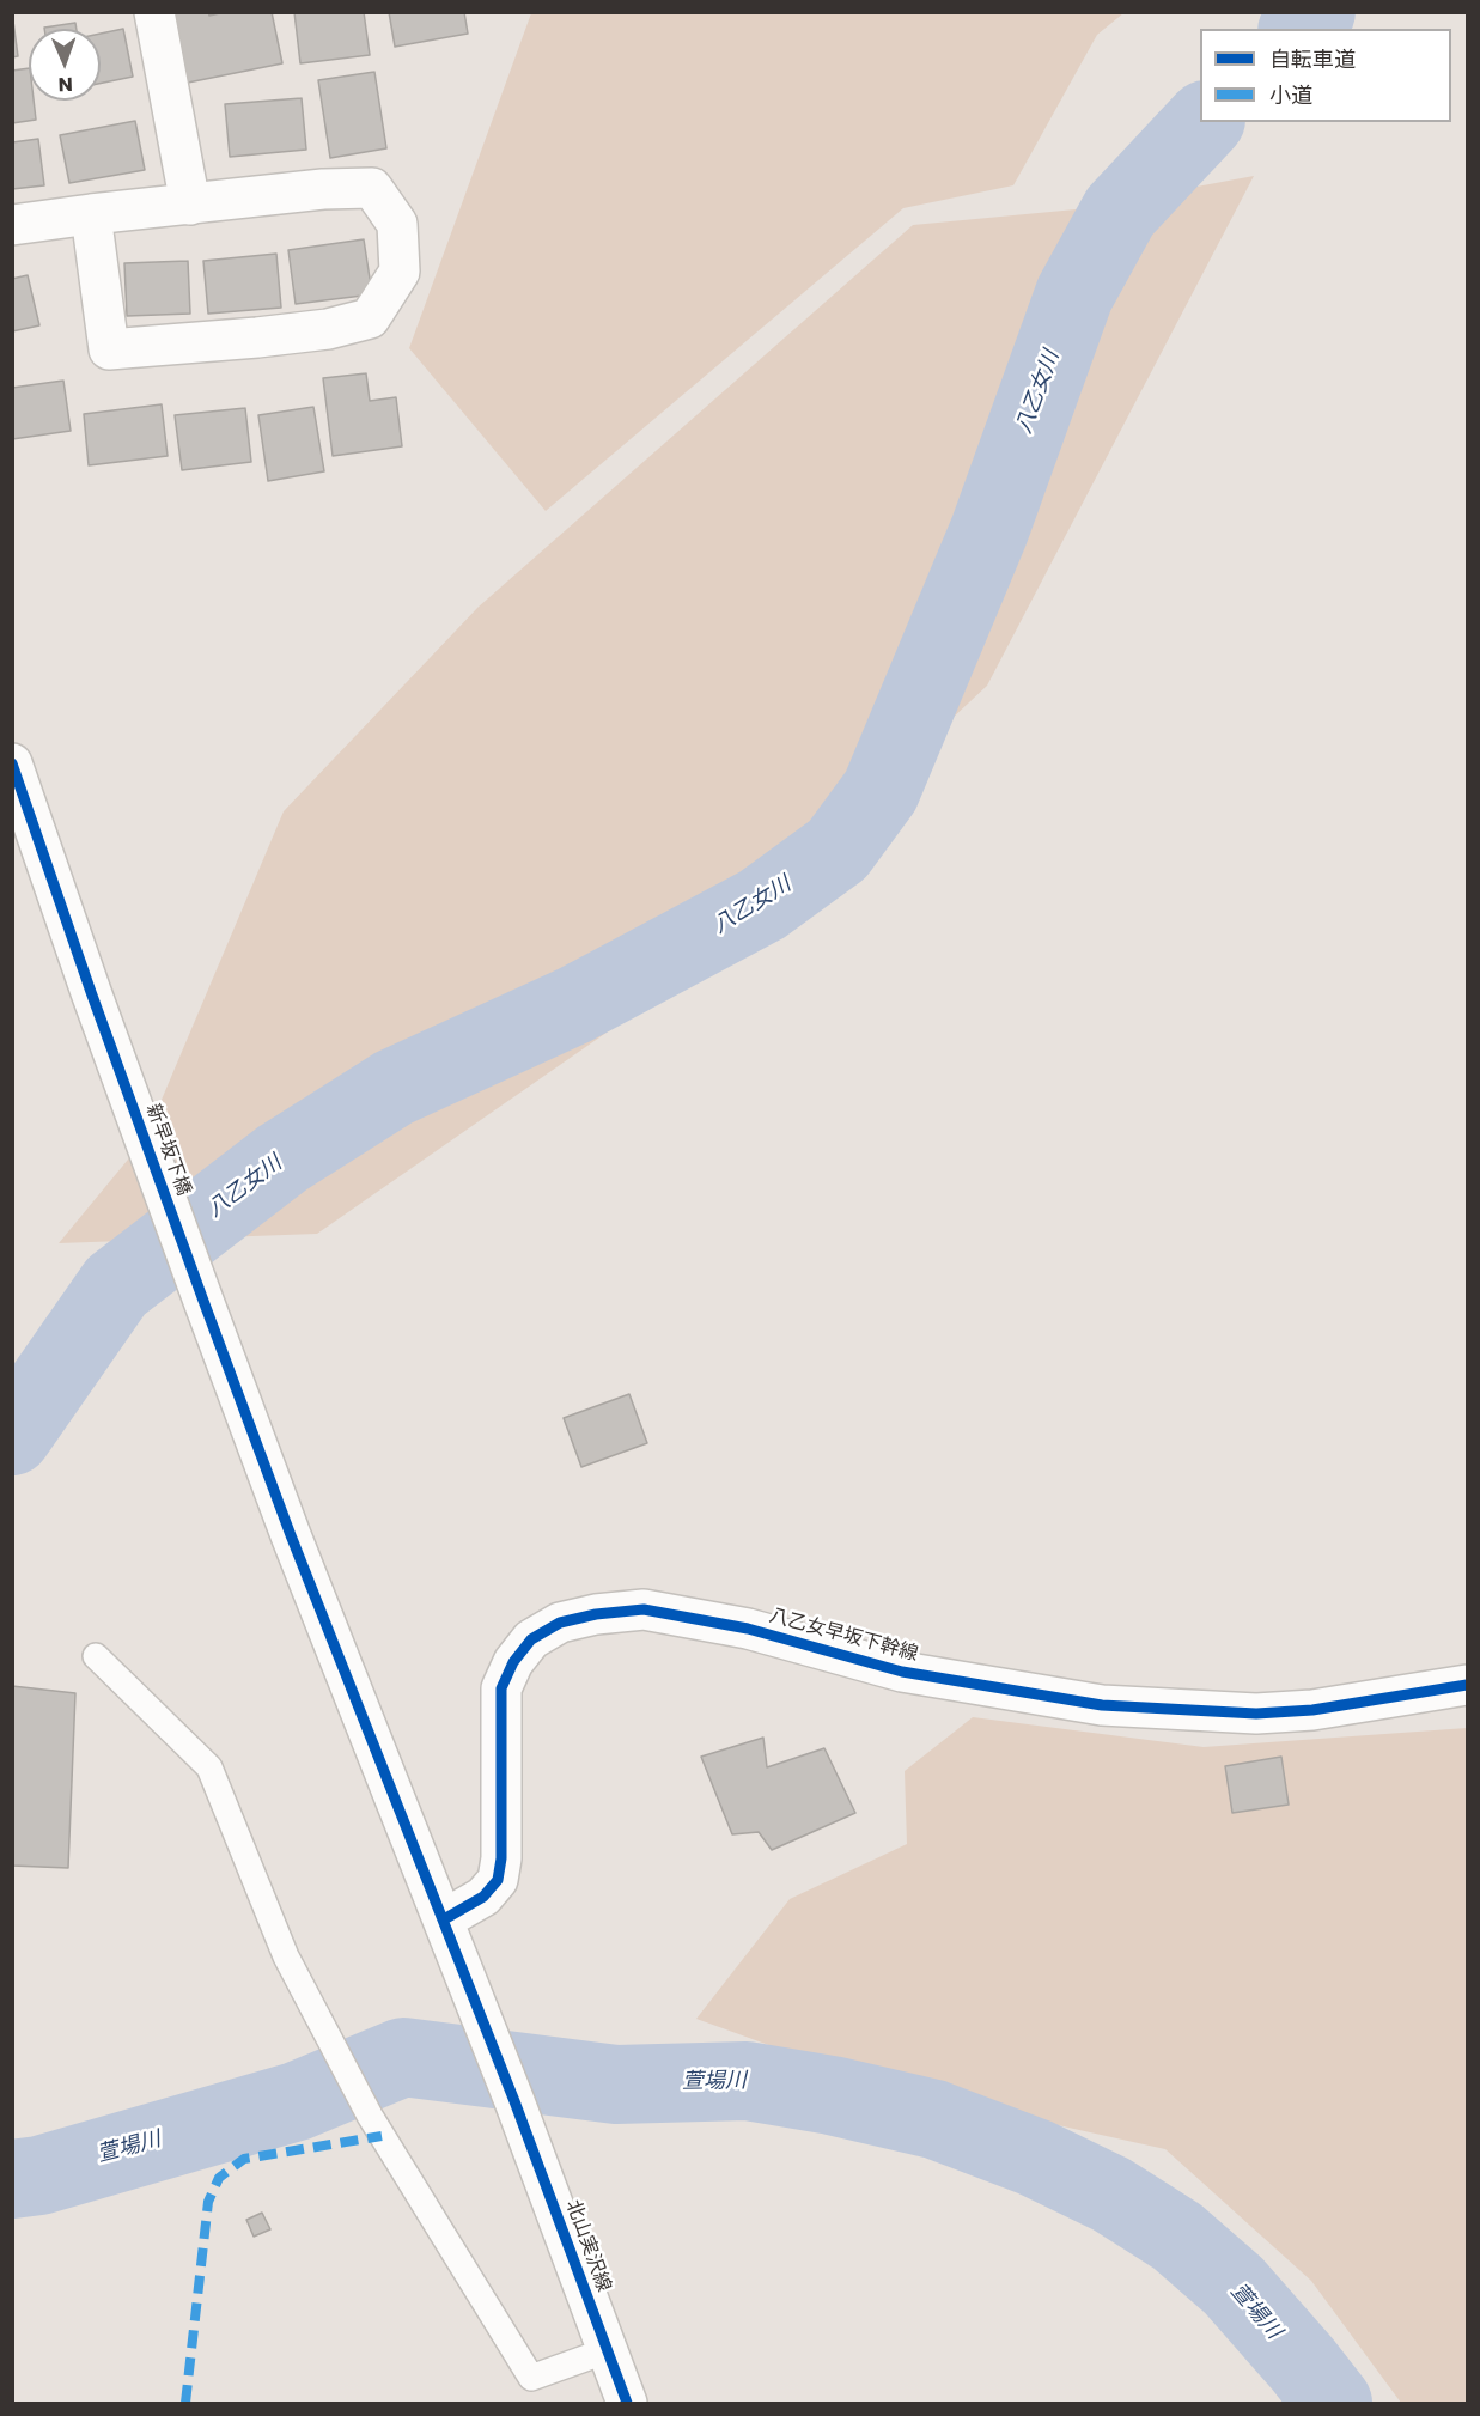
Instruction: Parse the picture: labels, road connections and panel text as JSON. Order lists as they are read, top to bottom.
{
  "streets": {
    "street": ["新早坂下橋", "八乙女早坂下幹線", "北山実沢線"]
  },
  "crossings": [
    ["新早坂下橋", "八乙女早坂下幹線"],
    ["新早坂下橋", "北山実沢線"],
    ["八乙女早坂下幹線", "北山実沢線"]
  ],
  "water": ["八乙女川", "萱場川"],
  "legend": ["自転車道", "小道"],
  "north": "bottom"
}
